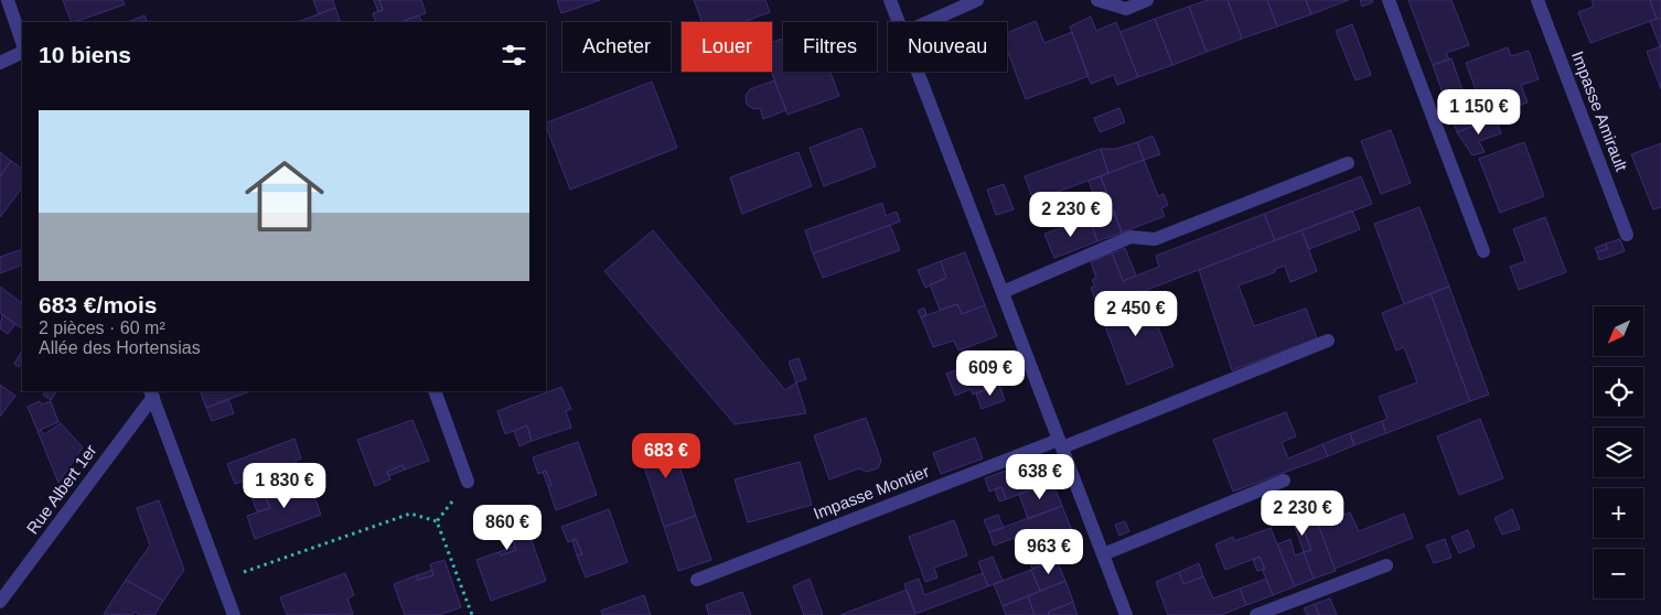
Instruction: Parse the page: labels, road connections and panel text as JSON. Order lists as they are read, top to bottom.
{
  "streets": {
    "street": ["Impasse Amirault", "Rue Albert 1er", "Impasse Montier"]
  },
  "north": "bottom left",
  "page": {
    "chip": [
      "Acheter",
      "Louer",
      "Filtres",
      "Nouveau"
    ],
    "heading": "10 biens",
    "list": [
      {
        "name": "683 €/mois",
        "note": "2 pièces · 60 m² · Allée des Hortensias"
      }
    ],
    "price": [
      "1 150 €",
      "2 230 €",
      "2 450 €",
      "609 €",
      "683 €",
      "638 €",
      "1 830 €",
      "2 230 €",
      "860 €",
      "963 €"
    ],
    "map_buttons": ["+", "−"]
  }
}
